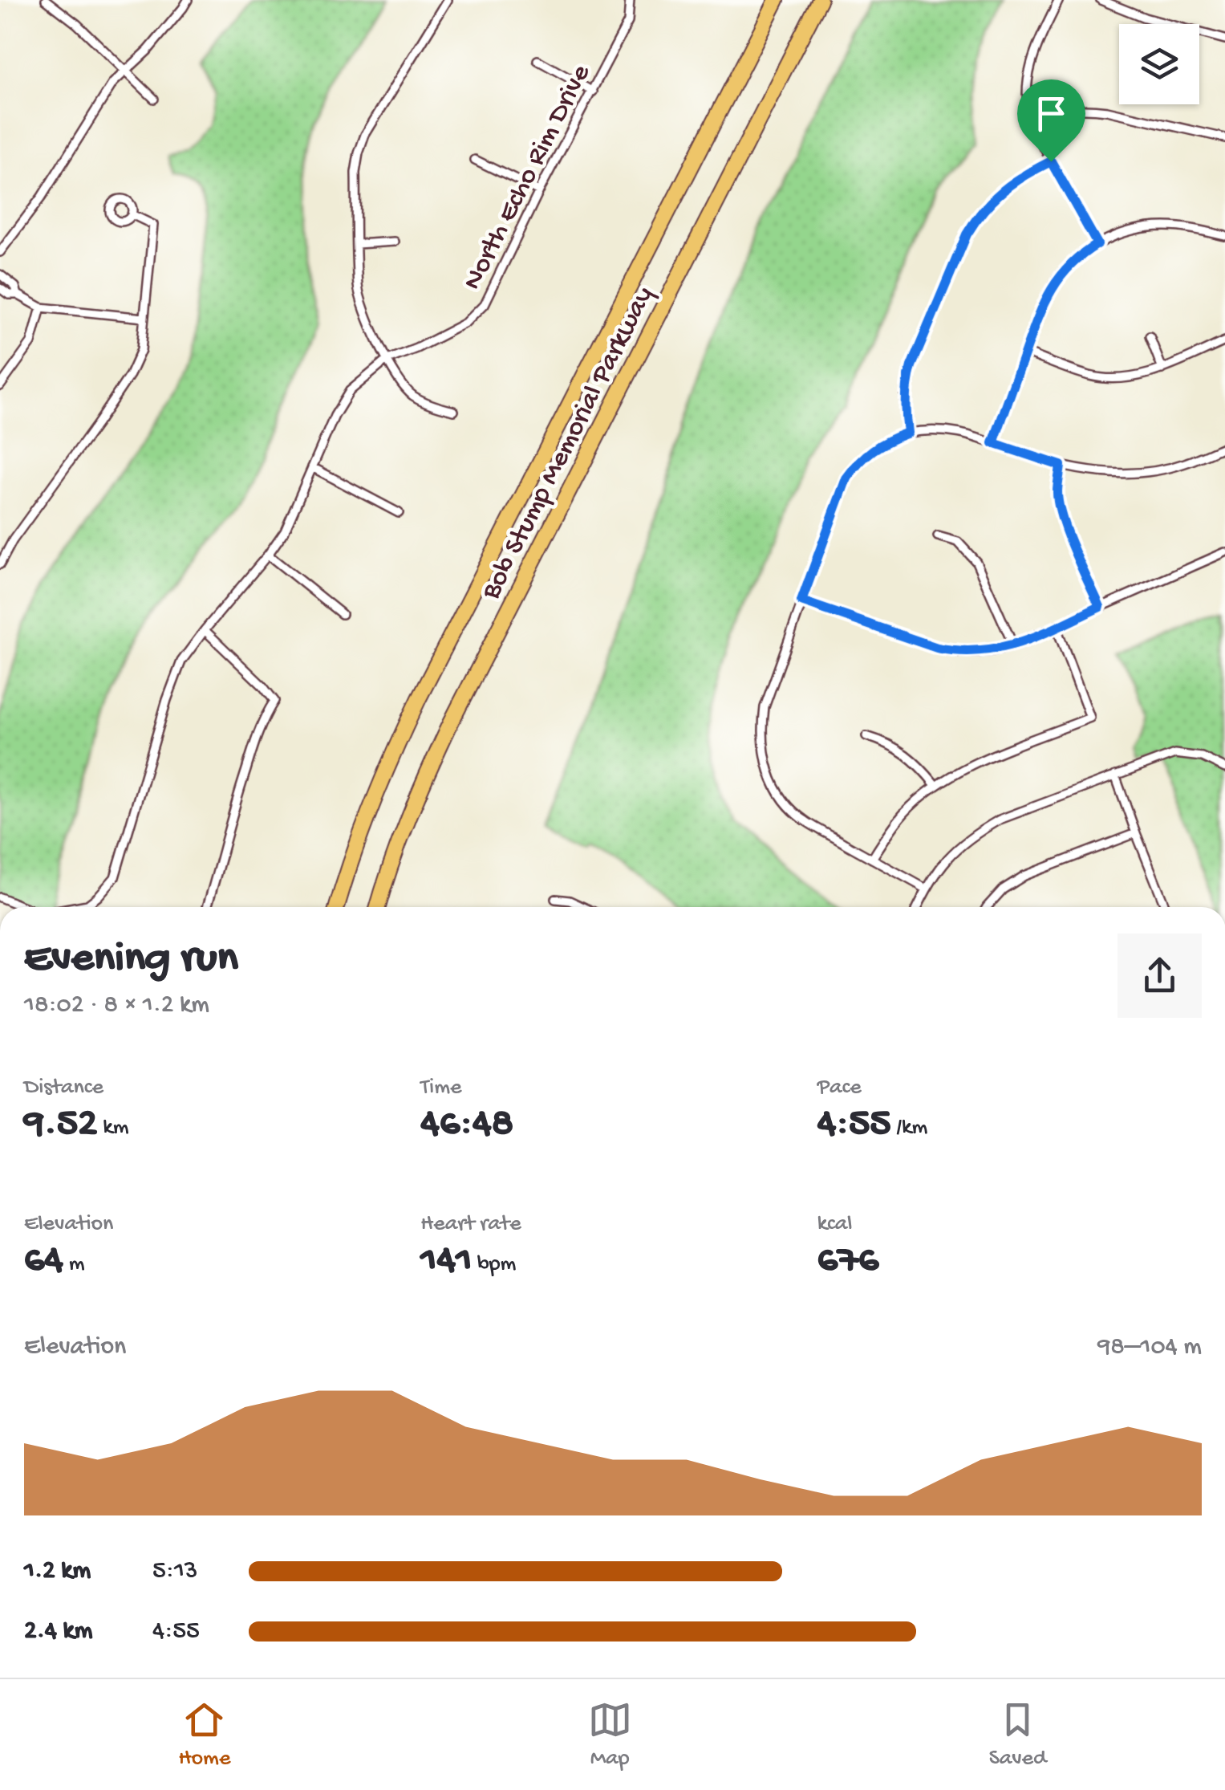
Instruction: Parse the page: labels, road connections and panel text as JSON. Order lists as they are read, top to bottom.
{
  "streets": {
    "highway": ["Bob Stump Memorial Parkway"],
    "street": ["North Echo Rim Drive"]
  },
  "page": {
    "heading": ["Evening run", "18:02 · 8 × 1.2 km"],
    "stats": [
      ["Distance", "9.52 km"],
      ["Time", "46:48"],
      ["Pace", "4:55 /km"],
      ["Elevation", "64 m"],
      ["Heart rate", "141 bpm"],
      ["kcal", "676"]
    ],
    "chart": ["Elevation", "98–104 m"],
    "list": [
      {
        "name": "1.2 km",
        "note": "5:13"
      },
      {
        "name": "2.4 km",
        "note": "4:55"
      }
    ],
    "tabs": ["Home", "Map", "Saved"]
  }
}
